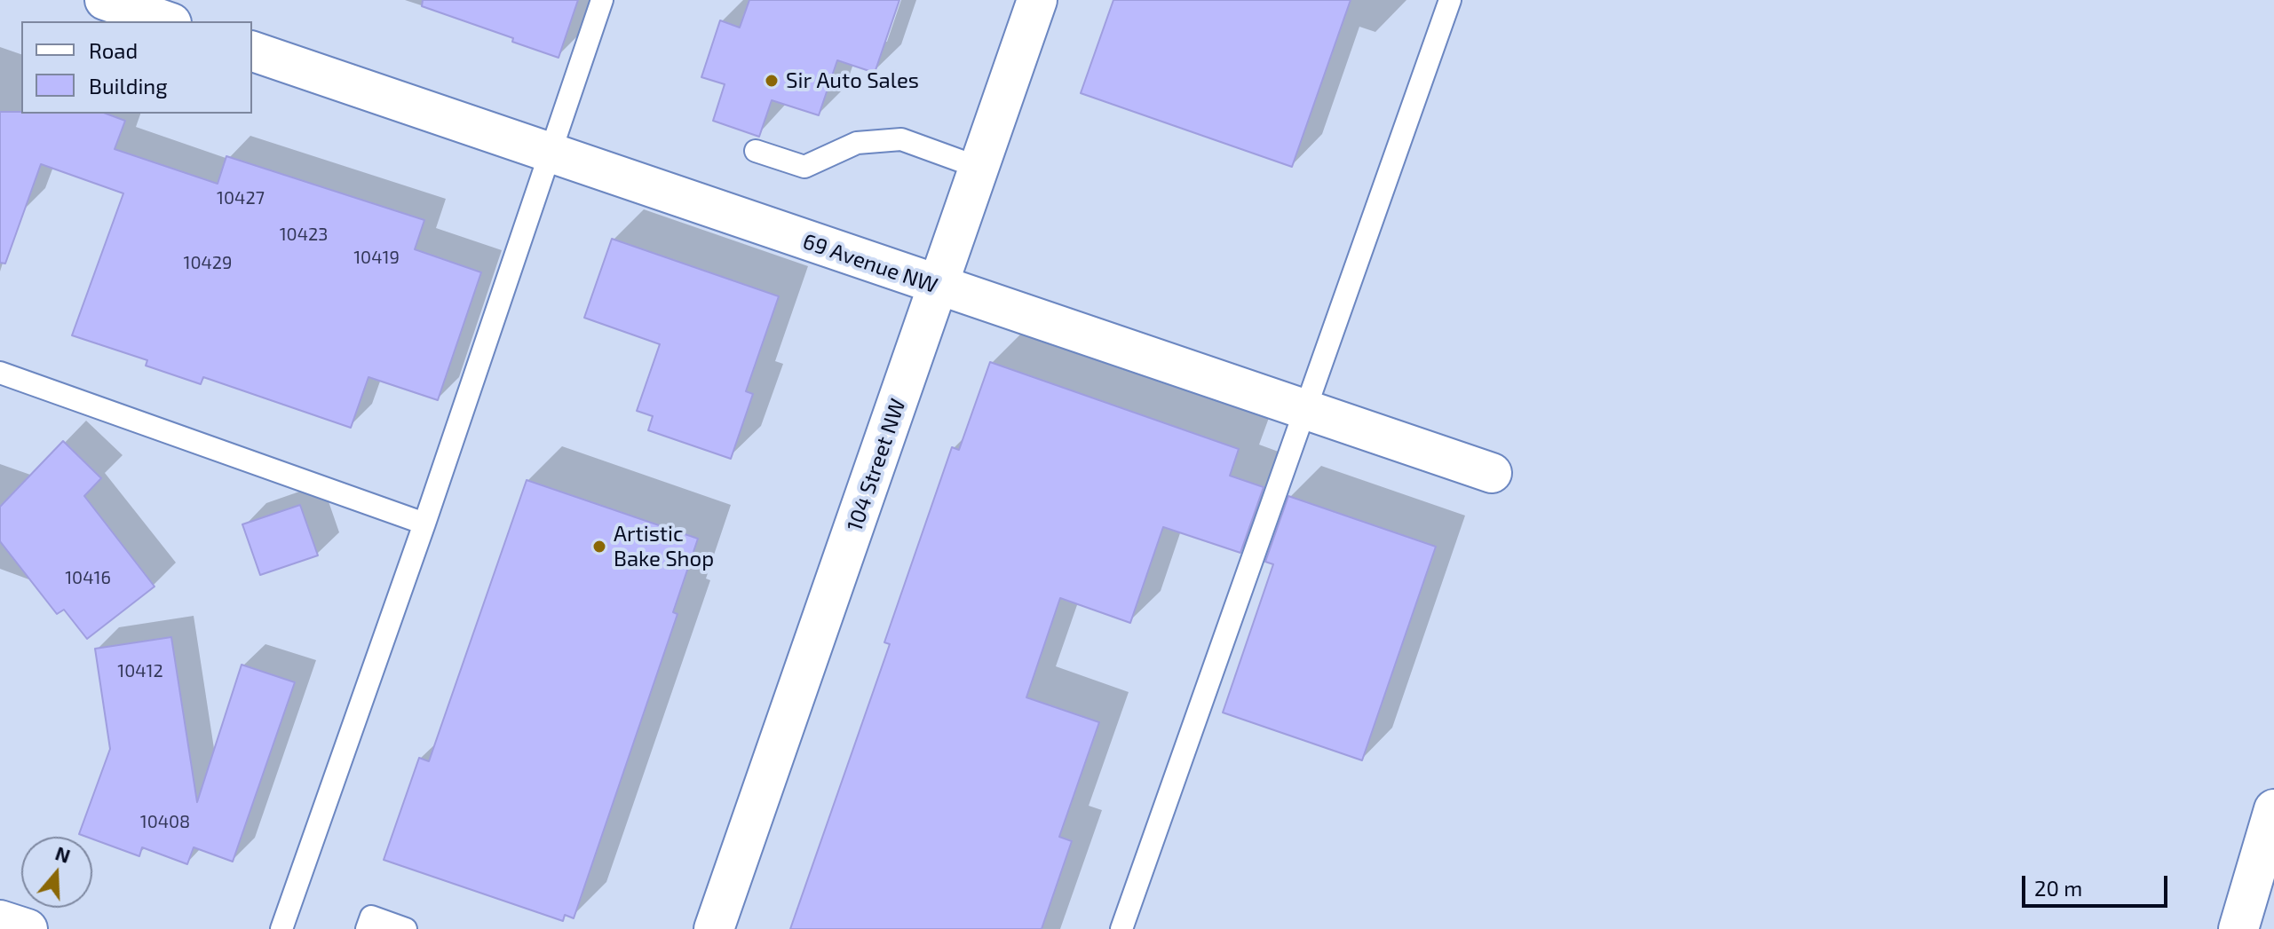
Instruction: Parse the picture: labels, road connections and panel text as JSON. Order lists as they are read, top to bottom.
{
  "streets": {
    "street": ["69 Avenue NW", "104 Street NW"]
  },
  "crossings": [
    ["69 Avenue NW", "104 Street NW"]
  ],
  "places": ["Sir Auto Sales", "Artistic Bake Shop"],
  "house_numbers": [
    "10427",
    "10423",
    "10419",
    "10429",
    "10416",
    "10412",
    "10408"
  ],
  "legend": ["Road", "Building"],
  "scale_bar": "20 m",
  "north": "top"
}
